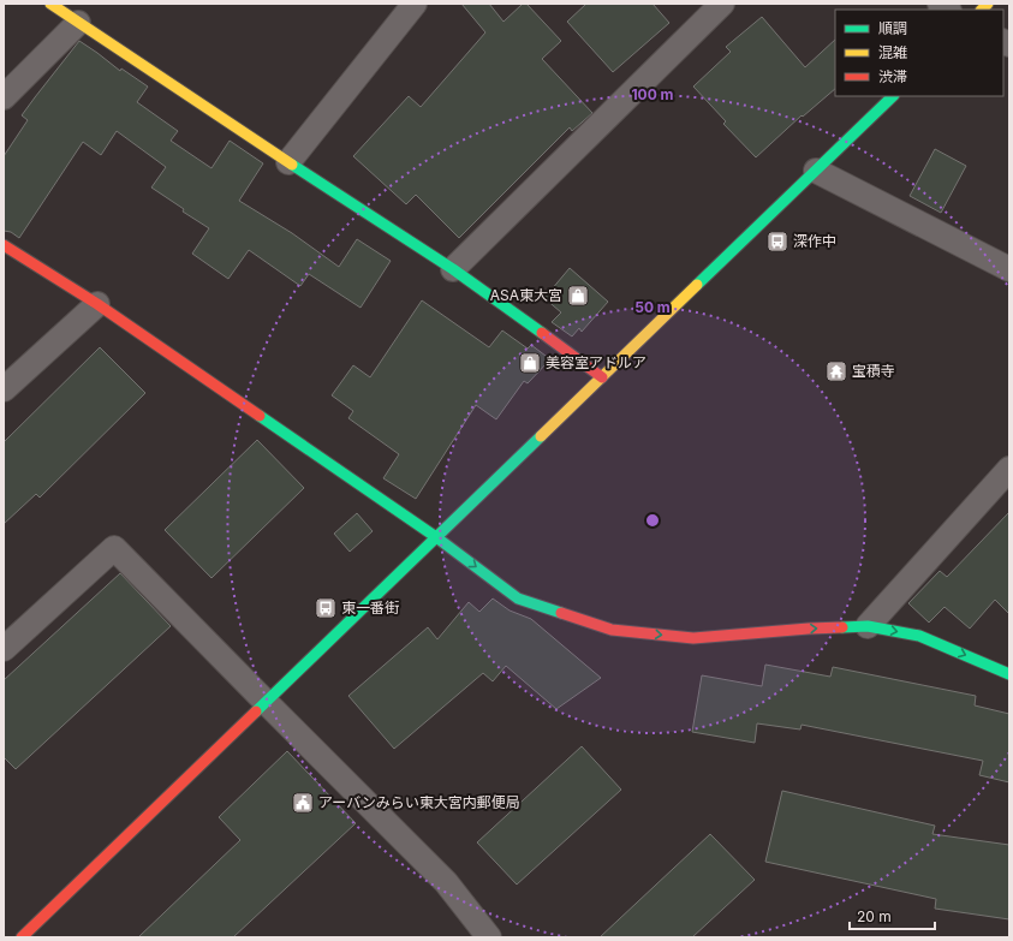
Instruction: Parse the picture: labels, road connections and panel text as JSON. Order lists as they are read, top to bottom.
{
  "places": {
    "bus stop": ["深作中", "東一番街"],
    "shop": ["ASA東大宮", "美容室アドルア"],
    "temple": ["宝積寺"],
    "public building": ["アーバンみらい東大宮内郵便局"]
  },
  "legend": ["順調", "混雑", "渋滞"],
  "scale_bar": "20 m",
  "rings": ["100 m", "50 m"]
}
